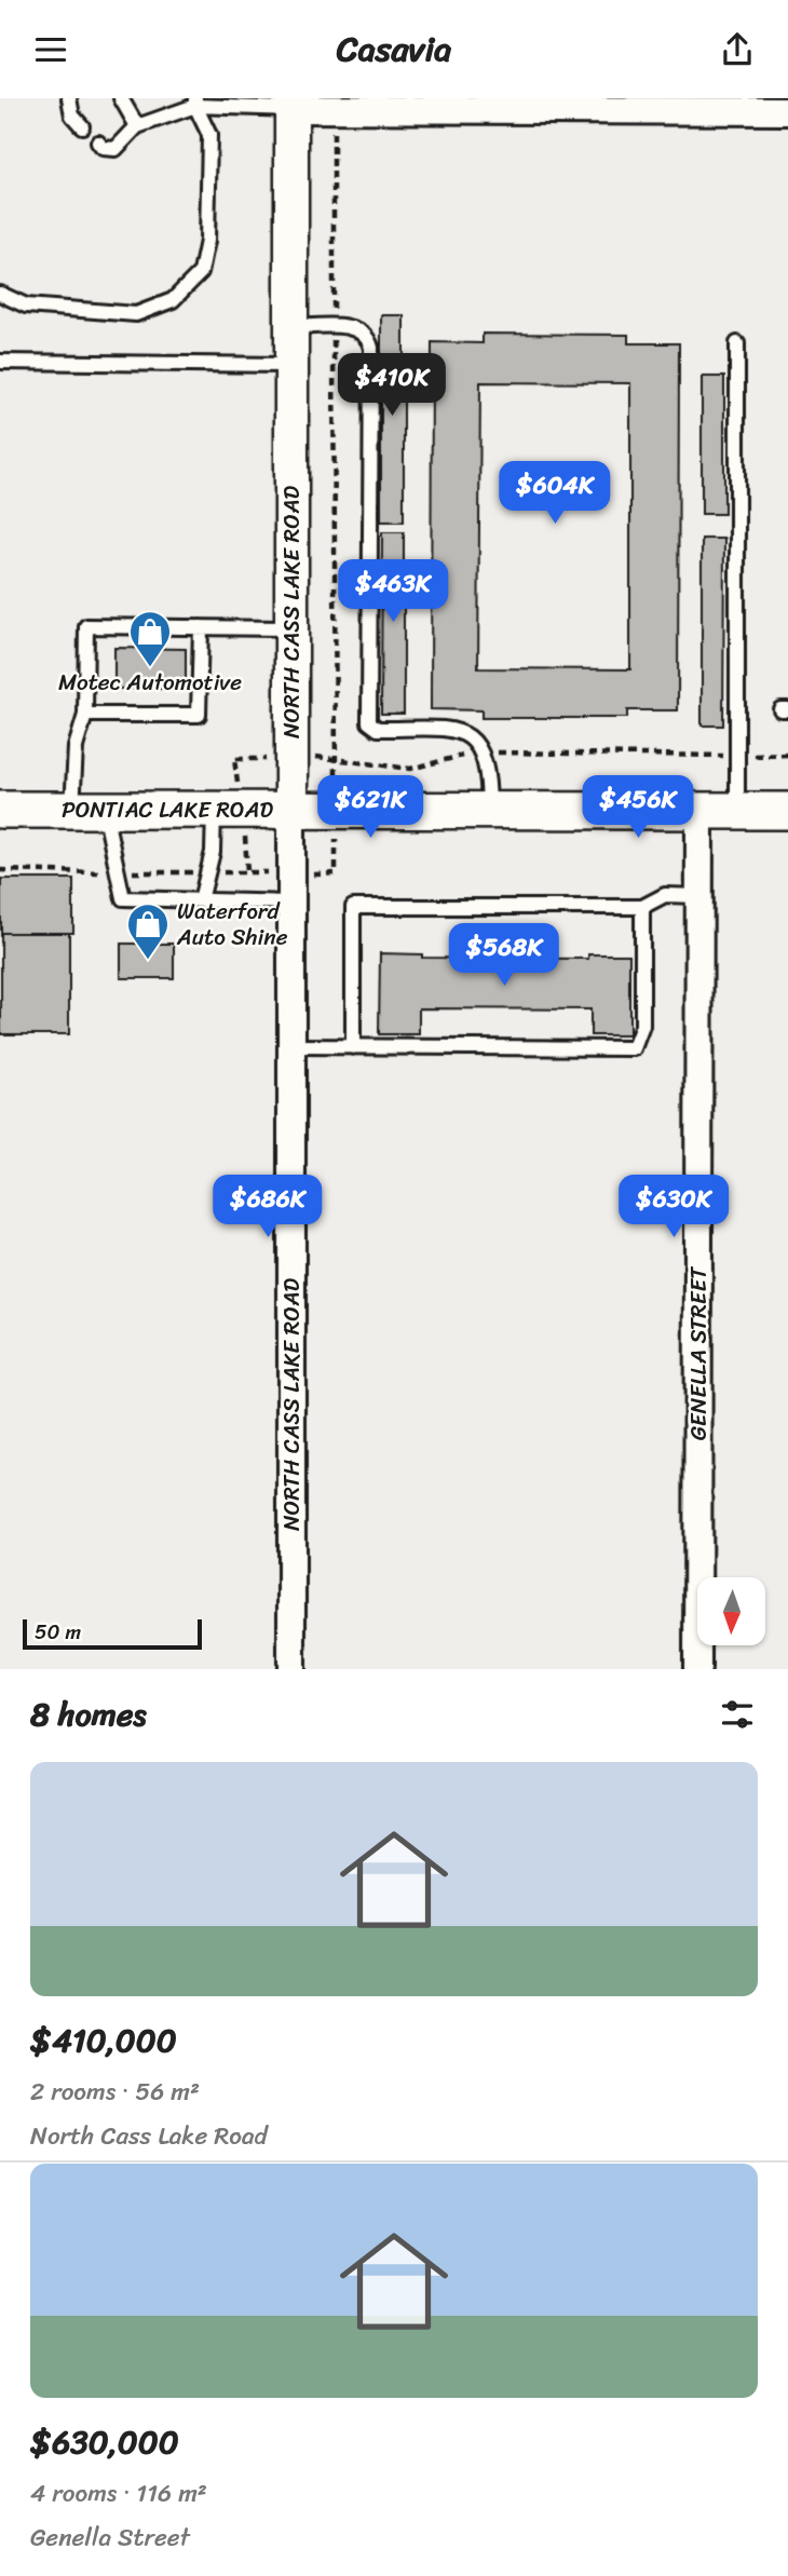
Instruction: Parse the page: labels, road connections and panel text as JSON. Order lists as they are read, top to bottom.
{
  "streets": {
    "main road": ["PONTIAC LAKE ROAD"],
    "street": ["NORTH CASS LAKE ROAD", "GENELLA STREET"]
  },
  "crossings": [
    ["NORTH CASS LAKE ROAD", "PONTIAC LAKE ROAD"],
    ["PONTIAC LAKE ROAD", "GENELLA STREET"]
  ],
  "places": {
    "shop": ["Motec Automotive", "Waterford Auto Shine"]
  },
  "scale_bar": "50 m",
  "north": "bottom",
  "page": {
    "header": "Casavia",
    "price": [
      "$410K",
      "$604K",
      "$463K",
      "$621K",
      "$456K",
      "$568K",
      "$686K",
      "$630K"
    ],
    "scale": "50 m",
    "heading": "8 homes",
    "list": [
      {
        "name": "$410,000",
        "note": "2 rooms · 56 m² · North Cass Lake Road"
      },
      {
        "name": "$630,000",
        "note": "4 rooms · 116 m² · Genella Street"
      }
    ]
  }
}
